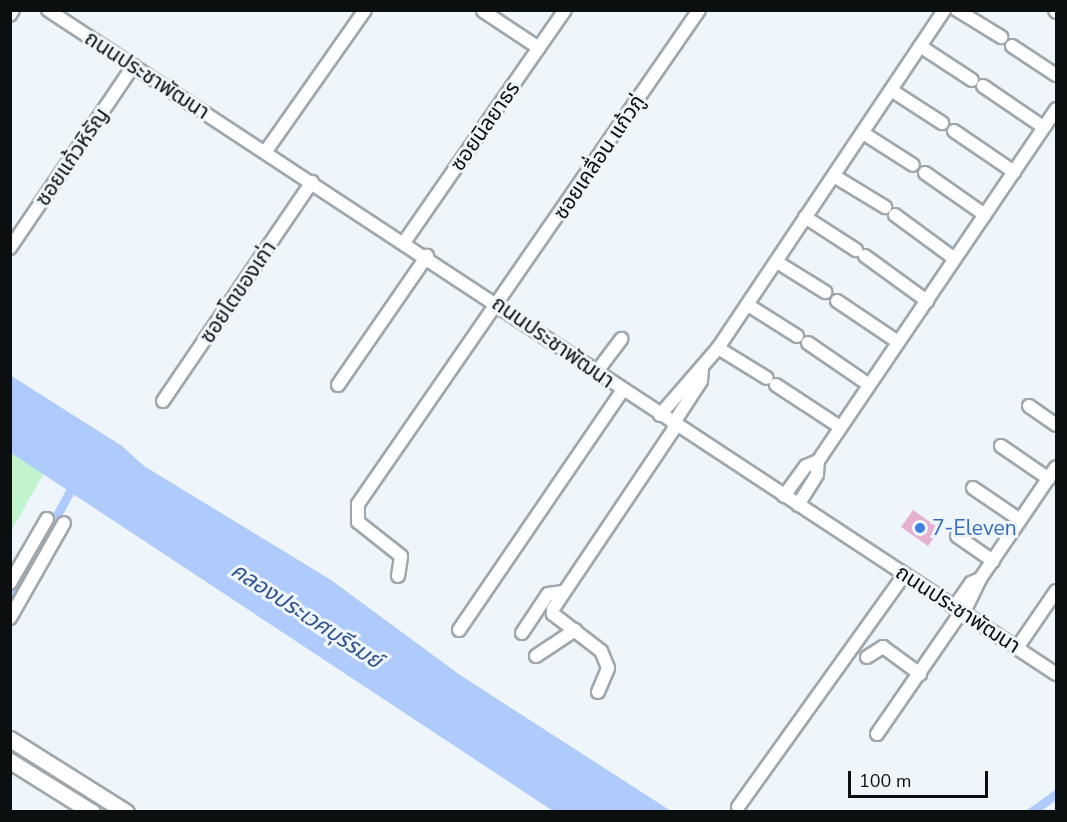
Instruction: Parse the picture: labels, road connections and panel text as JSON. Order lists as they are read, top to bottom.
{
  "streets": {
    "street": [
      "ถนนประชาพัฒนา",
      "ซอยนิลยาธร",
      "ซอยแก้วหิรัญ",
      "ซอยเคลื่อน แก้วภู่",
      "ซอยโตของเก่า"
    ]
  },
  "crossings": [
    ["ถนนประชาพัฒนา", "ซอยนิลยาธร"],
    ["ถนนประชาพัฒนา", "ซอยแก้วหิรัญ"],
    ["ถนนประชาพัฒนา", "ซอยเคลื่อน แก้วภู่"],
    ["ถนนประชาพัฒนา", "ซอยโตของเก่า"]
  ],
  "water": ["คลองประเวศบุรีรมย์"],
  "places": ["7-Eleven"],
  "scale_bar": "100 m"
}
